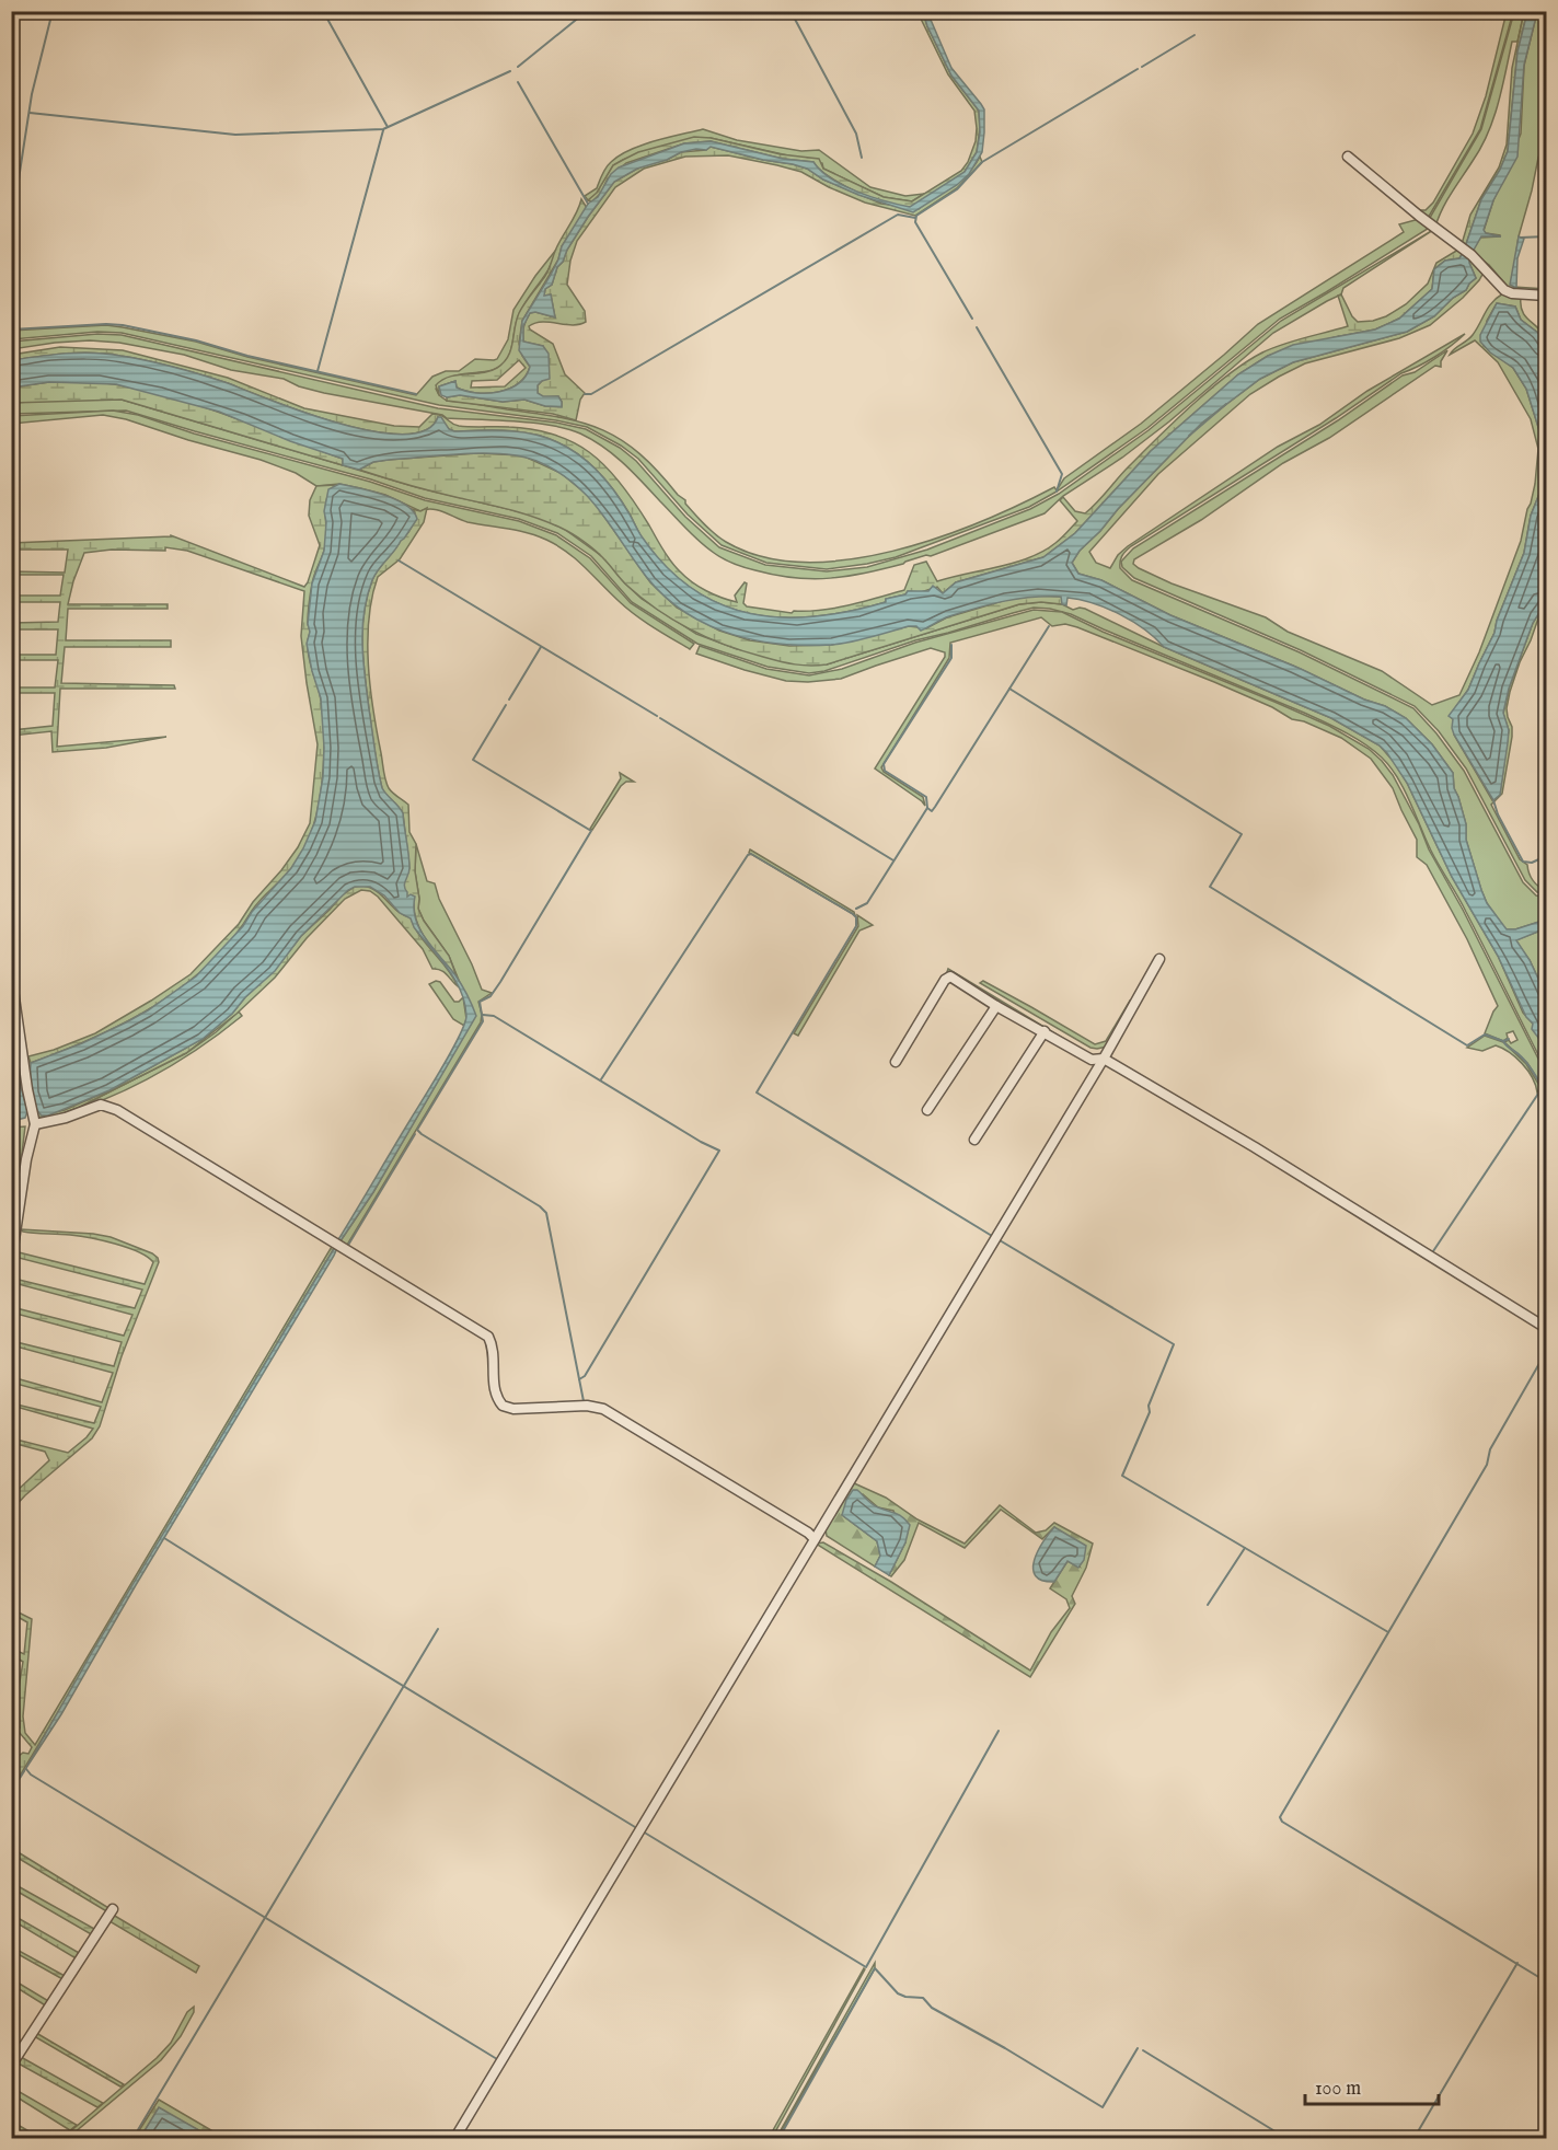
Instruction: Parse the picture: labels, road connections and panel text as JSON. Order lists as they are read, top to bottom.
{
  "scale_bar": "100 m"
}
